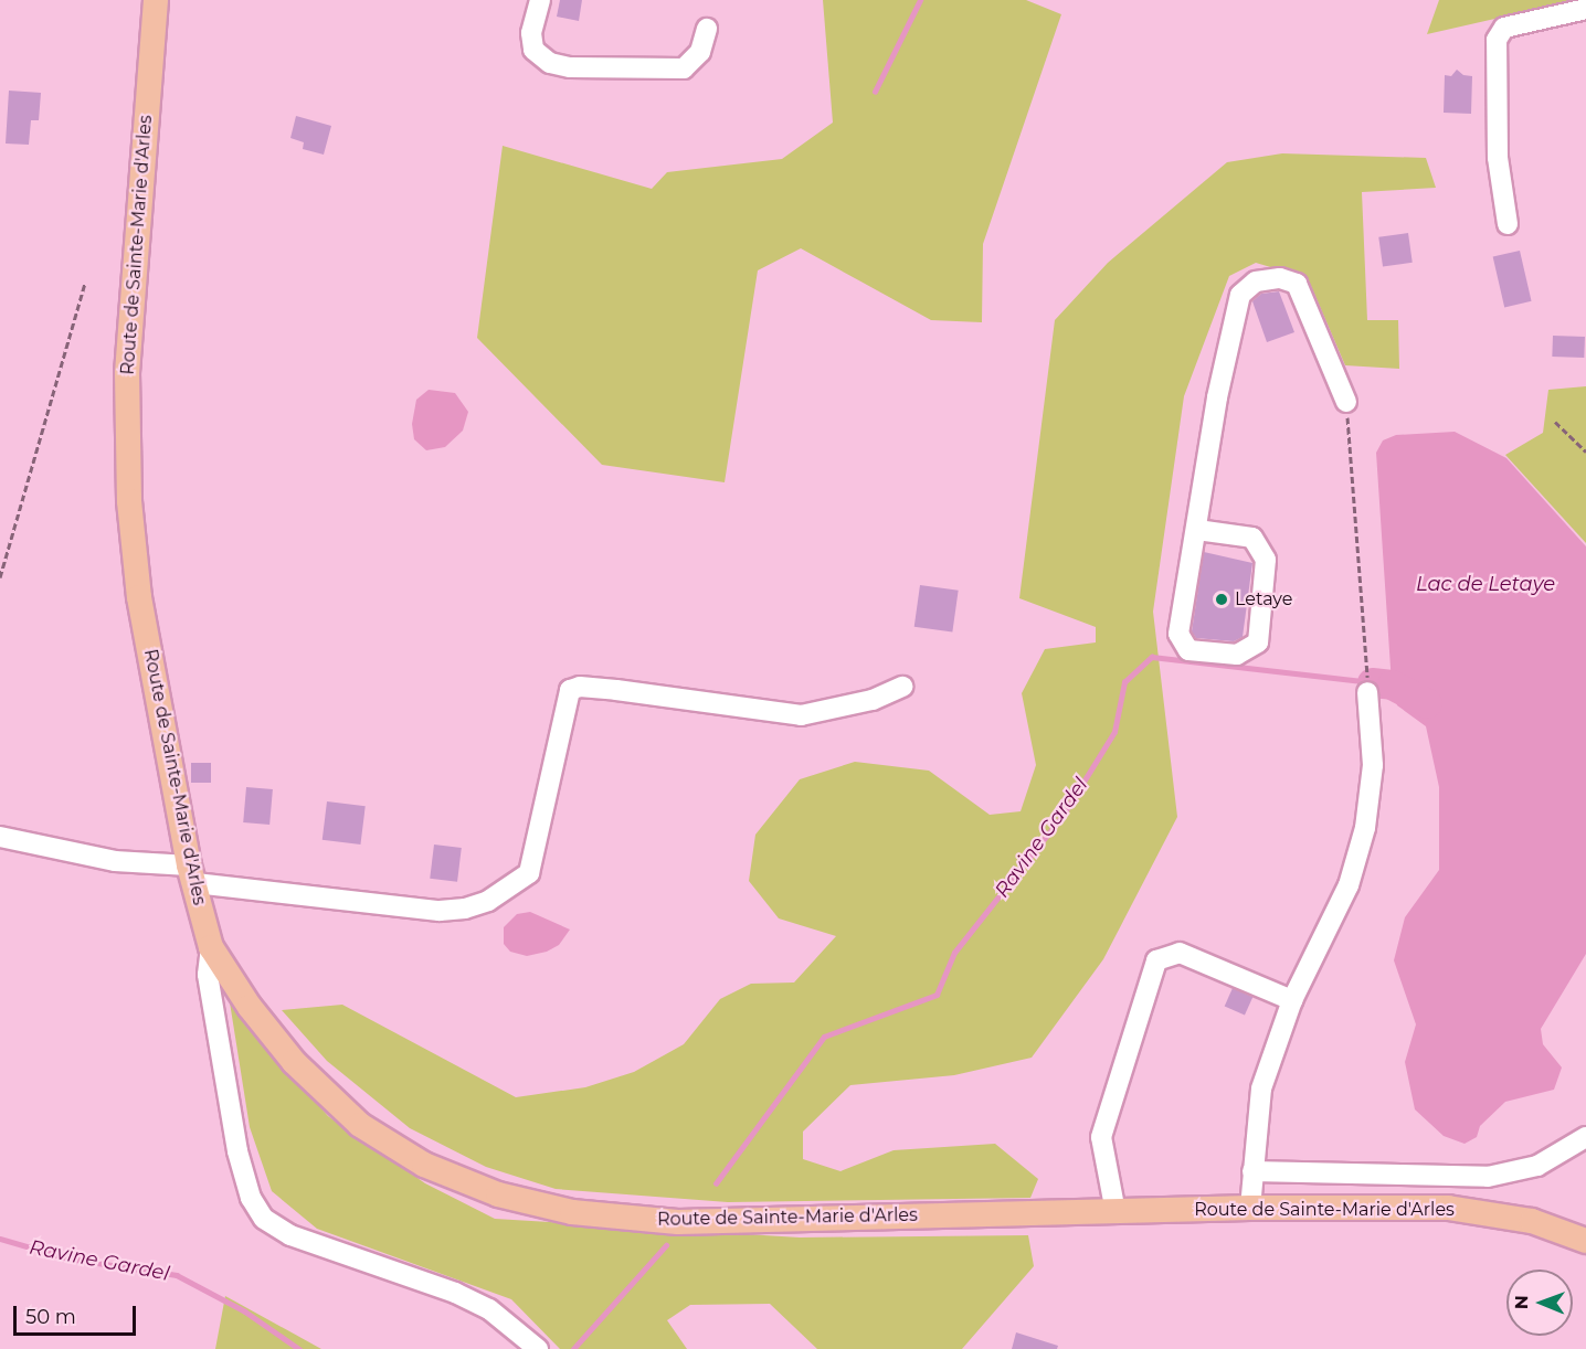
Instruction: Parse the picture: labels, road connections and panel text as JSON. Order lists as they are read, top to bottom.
{
  "streets": {
    "main road": ["Route de Sainte-Marie d'Arles"]
  },
  "water": ["Lac de Letaye", "Ravine Gardel"],
  "places": ["Letaye"],
  "scale_bar": "50 m",
  "north": "left"
}
